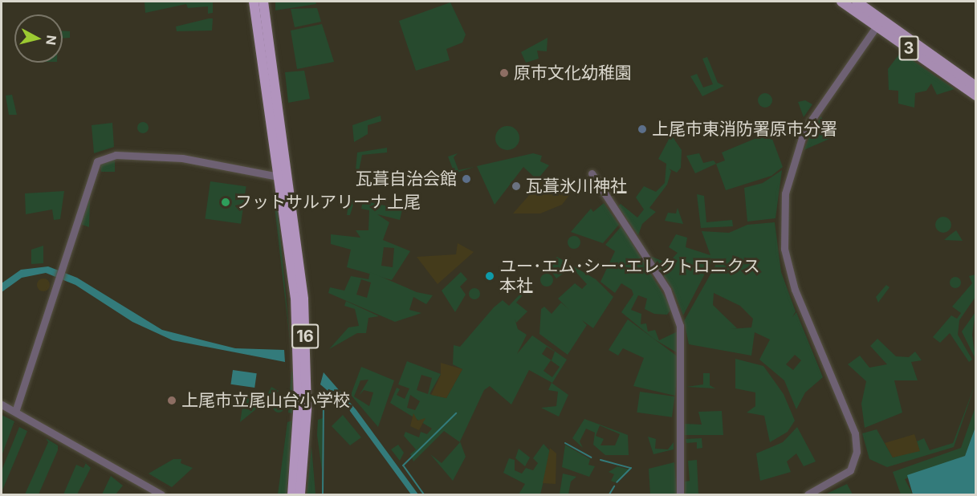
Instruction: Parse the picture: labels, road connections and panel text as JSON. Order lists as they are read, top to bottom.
{
  "streets": {
    "highway": ["16"],
    "main road": ["3"]
  },
  "places": [
    "原市文化幼稚園",
    "上尾市東消防署原市分署",
    "瓦葺自治会館",
    "瓦葺氷川神社",
    "フットサルアリーナ上尾",
    "ユー･エム･シー･エレクトロニクス 本社",
    "上尾市立尾山台小学校"
  ],
  "north": "right"
}
